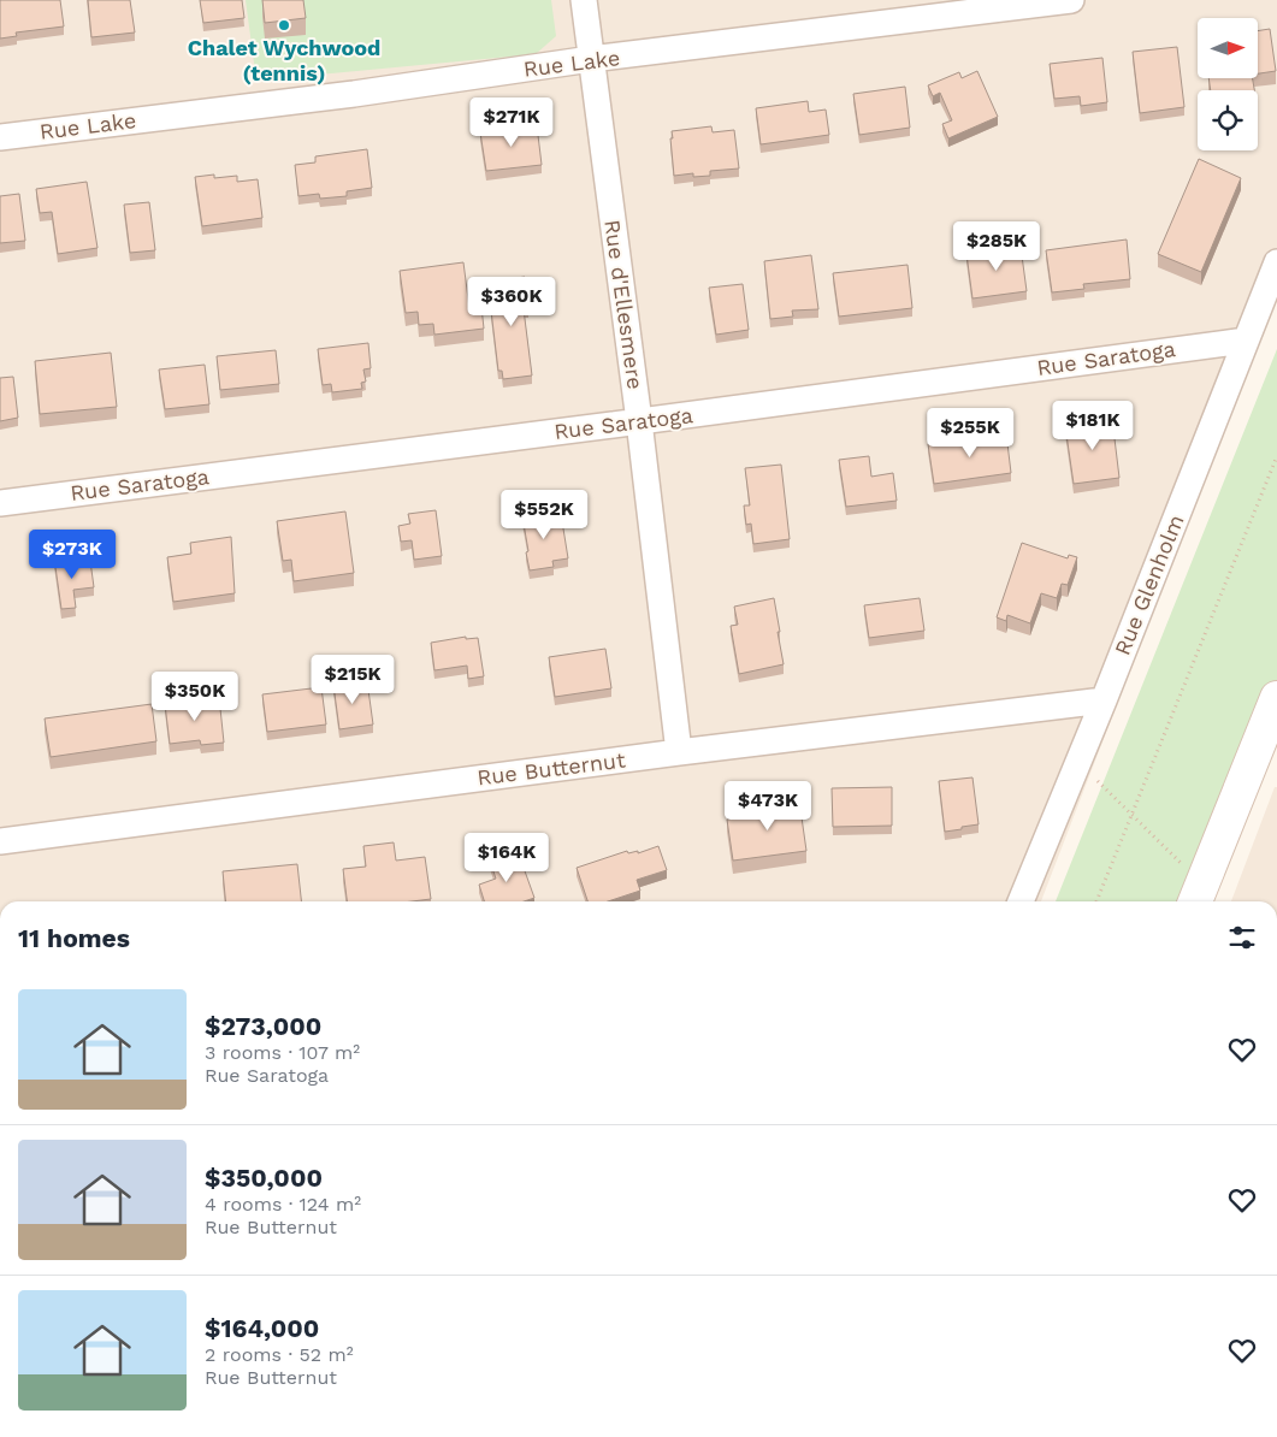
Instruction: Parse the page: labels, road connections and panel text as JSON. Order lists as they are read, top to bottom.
{
  "streets": {
    "street": [
      "Rue Lake",
      "Rue d'Ellesmere",
      "Rue Saratoga",
      "Rue Glenholm",
      "Rue Butternut"
    ]
  },
  "crossings": [
    ["Rue Lake", "Rue d'Ellesmere"],
    ["Rue d'Ellesmere", "Rue Saratoga"],
    ["Rue d'Ellesmere", "Rue Butternut"],
    ["Rue Saratoga", "Rue Glenholm"],
    ["Rue Glenholm", "Rue Butternut"]
  ],
  "places": ["Chalet Wychwood (tennis)"],
  "north": "right",
  "page": {
    "price": [
      "$271K",
      "$285K",
      "$360K",
      "$181K",
      "$255K",
      "$552K",
      "$273K",
      "$215K",
      "$350K",
      "$473K",
      "$164K"
    ],
    "heading": "11 homes",
    "list": [
      {
        "name": "$273,000",
        "note": "3 rooms · 107 m² · Rue Saratoga"
      },
      {
        "name": "$350,000",
        "note": "4 rooms · 124 m² · Rue Butternut"
      },
      {
        "name": "$164,000",
        "note": "2 rooms · 52 m² · Rue Butternut"
      }
    ]
  }
}
